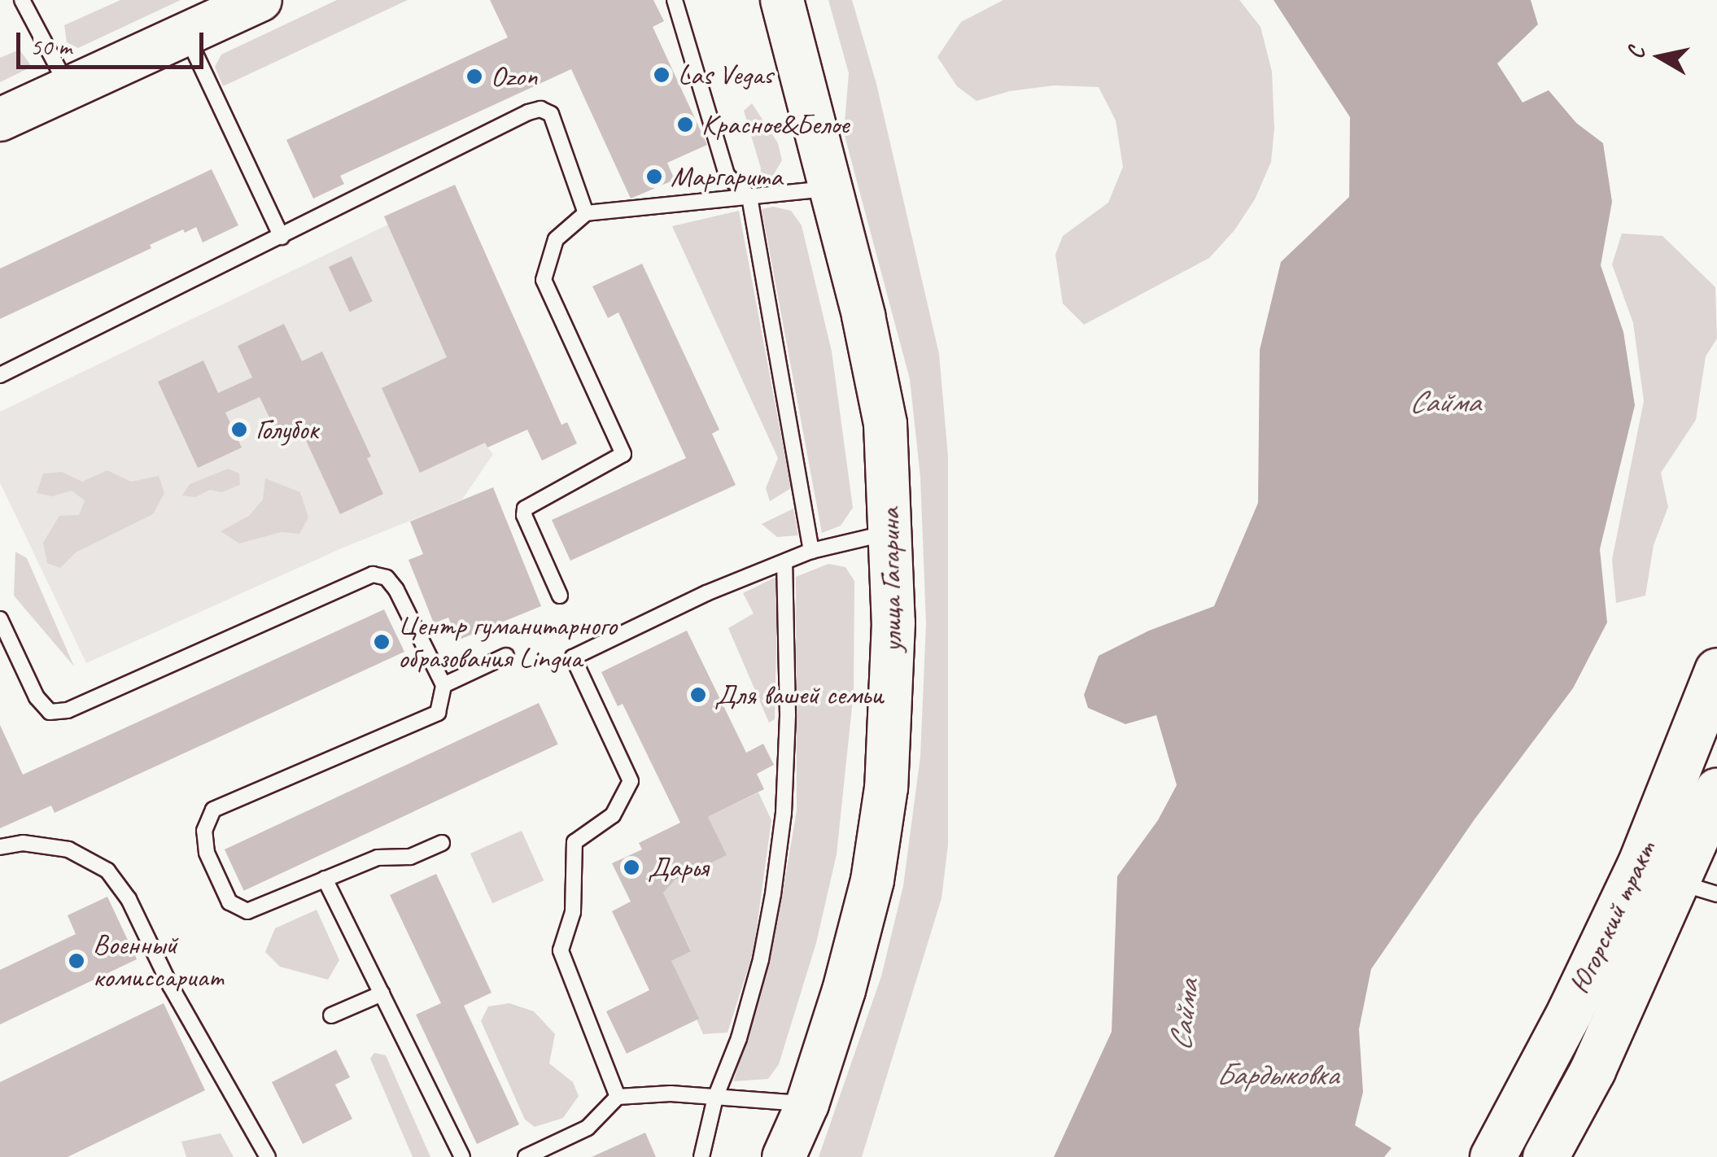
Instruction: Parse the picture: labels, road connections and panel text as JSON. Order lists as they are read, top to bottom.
{
  "streets": {
    "main road": ["улица Гагарина", "Югорский тракт"]
  },
  "water": ["Сайма", "Бардыковка"],
  "places": [
    "Las Vegas",
    "Ozon",
    "Красное&Белое",
    "Маргарита",
    "Голубок",
    "Центр гуманитарного образования Lingua",
    "Для вашей семьи",
    "Дарья",
    "Военный комиссариат"
  ],
  "scale_bar": "50 m",
  "north": "left"
}
